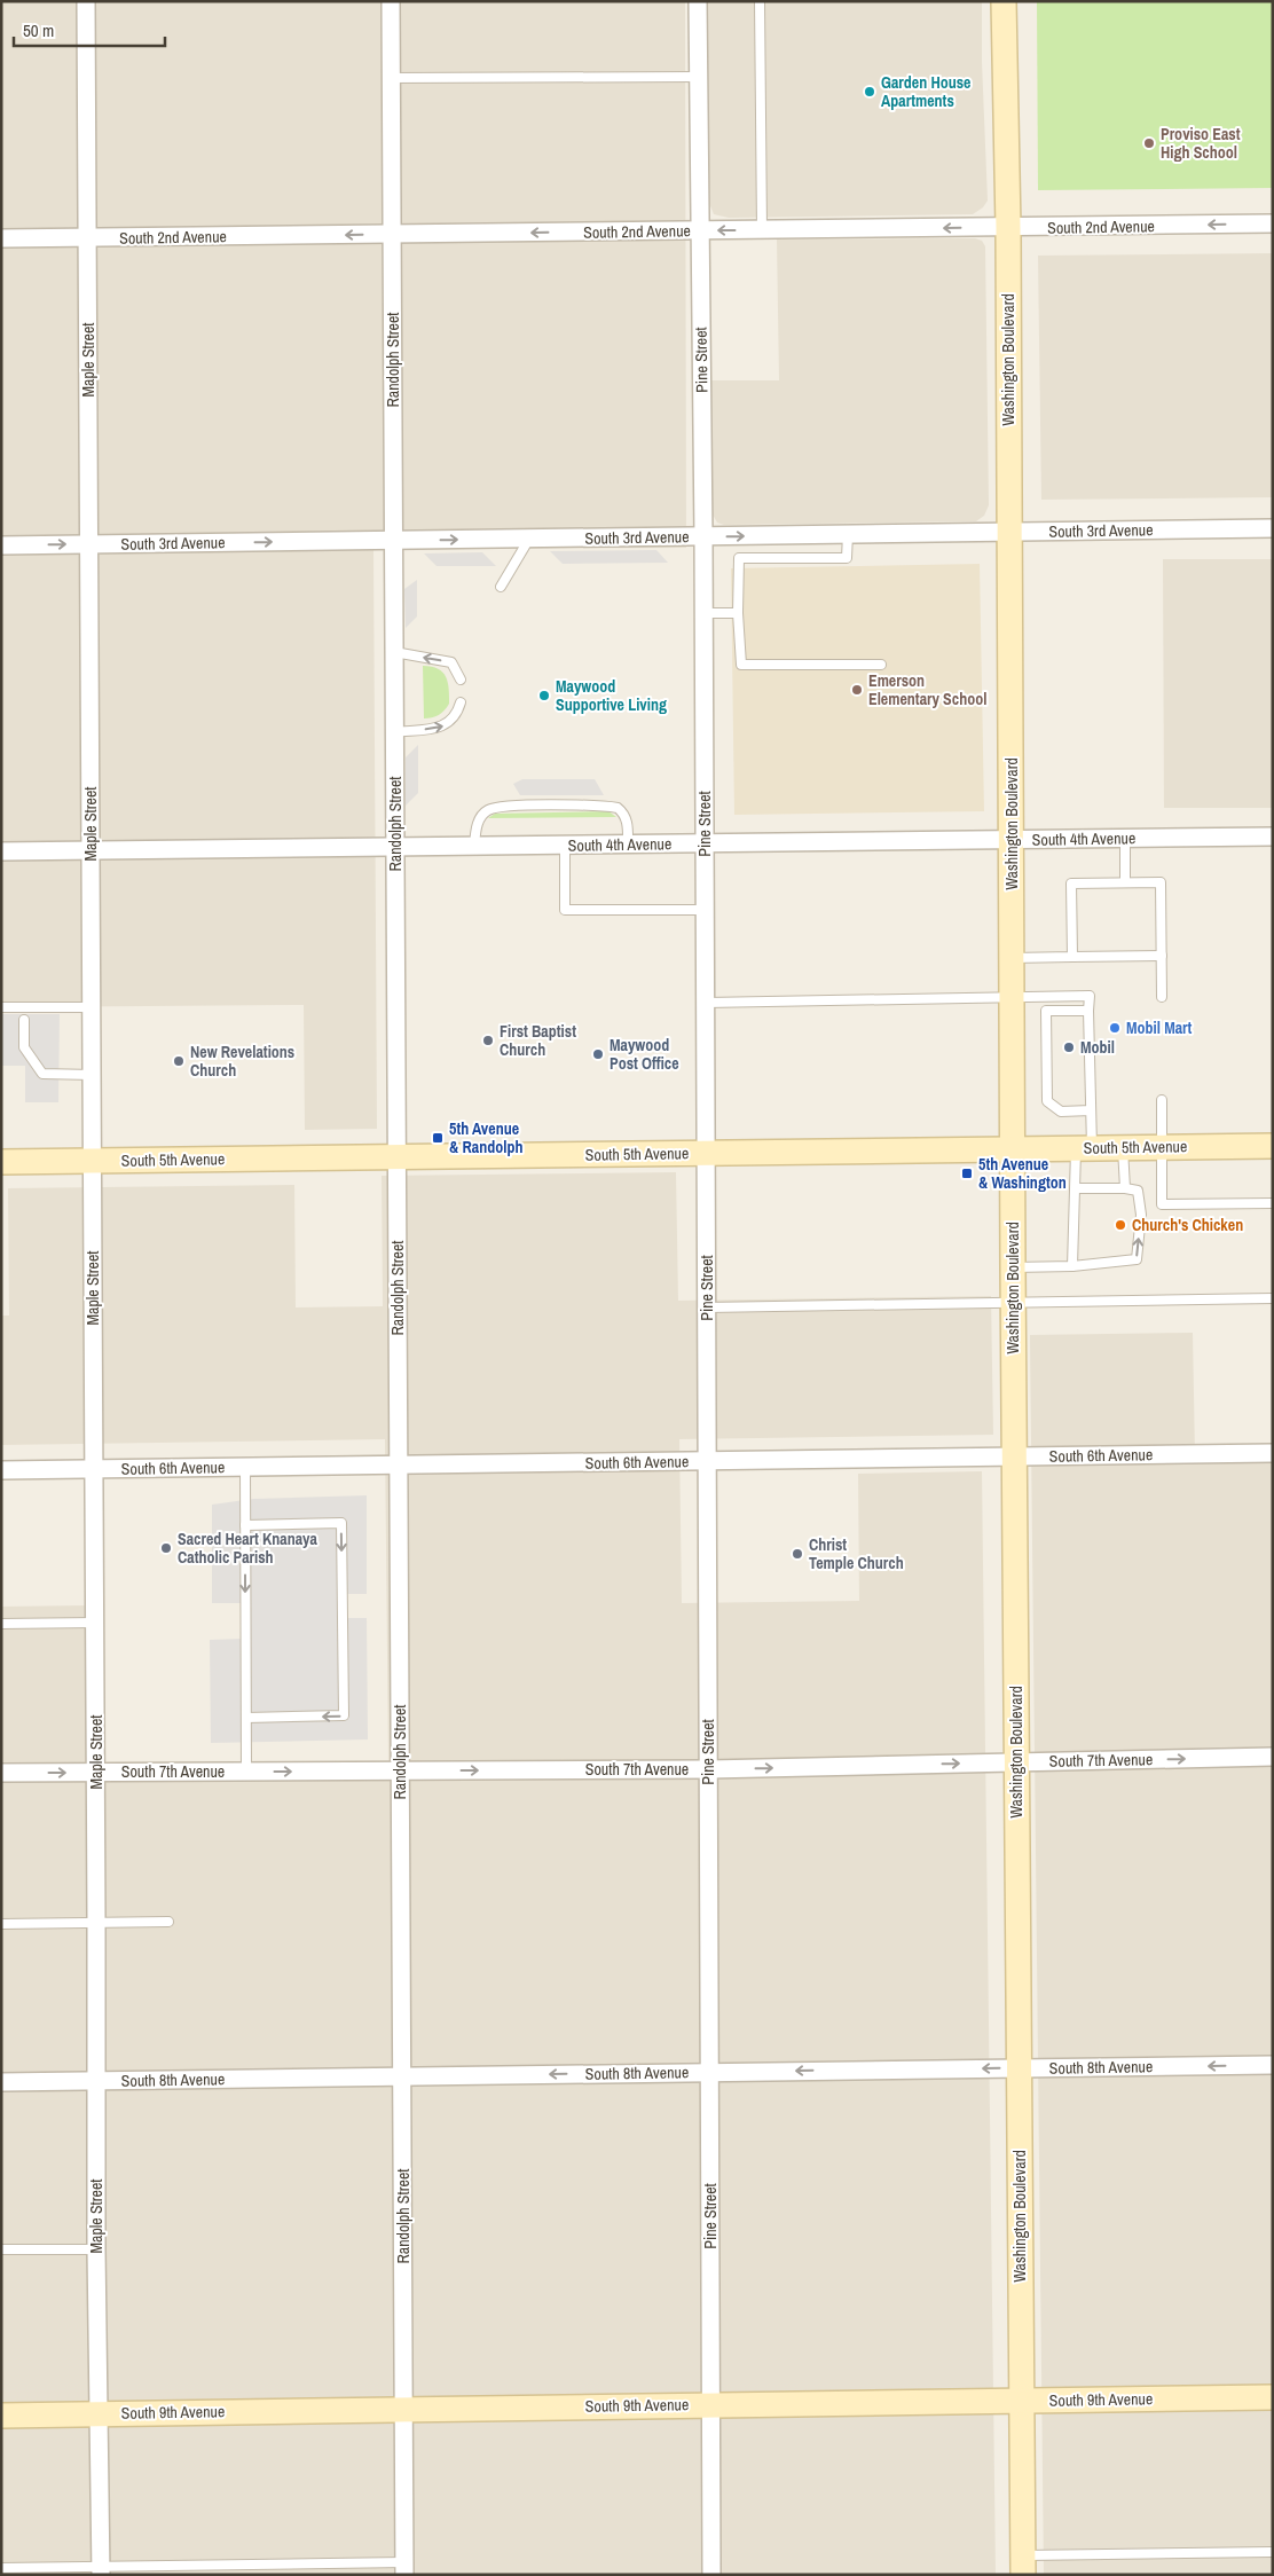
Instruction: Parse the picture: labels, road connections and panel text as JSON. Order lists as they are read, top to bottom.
{
  "streets": {
    "street": [
      "South 2nd Avenue",
      "Maple Street",
      "Randolph Street",
      "Pine Street",
      "Washington Boulevard",
      "South 3rd Avenue",
      "South 4th Avenue",
      "South 5th Avenue",
      "South 6th Avenue",
      "South 7th Avenue",
      "South 8th Avenue",
      "South 9th Avenue"
    ]
  },
  "crossings": [
    ["South 2nd Avenue", "Maple Street"],
    ["South 2nd Avenue", "Randolph Street"],
    ["South 2nd Avenue", "Pine Street"],
    ["South 2nd Avenue", "Washington Boulevard"],
    ["Maple Street", "South 3rd Avenue"],
    ["Maple Street", "South 4th Avenue"],
    ["Maple Street", "South 5th Avenue"],
    ["Maple Street", "South 6th Avenue"],
    ["Maple Street", "South 7th Avenue"],
    ["Maple Street", "South 8th Avenue"],
    ["Maple Street", "South 9th Avenue"],
    ["Randolph Street", "South 3rd Avenue"],
    ["Randolph Street", "South 4th Avenue"],
    ["Randolph Street", "South 5th Avenue"],
    ["Randolph Street", "South 6th Avenue"],
    ["Randolph Street", "South 7th Avenue"],
    ["Randolph Street", "South 8th Avenue"],
    ["Randolph Street", "South 9th Avenue"],
    ["Pine Street", "South 3rd Avenue"],
    ["Pine Street", "South 4th Avenue"],
    ["Pine Street", "South 5th Avenue"],
    ["Pine Street", "South 6th Avenue"],
    ["Pine Street", "South 7th Avenue"],
    ["Pine Street", "South 8th Avenue"],
    ["Pine Street", "South 9th Avenue"],
    ["Washington Boulevard", "South 3rd Avenue"],
    ["Washington Boulevard", "South 4th Avenue"],
    ["Washington Boulevard", "South 5th Avenue"],
    ["Washington Boulevard", "South 6th Avenue"],
    ["Washington Boulevard", "South 7th Avenue"],
    ["Washington Boulevard", "South 8th Avenue"],
    ["Washington Boulevard", "South 9th Avenue"]
  ],
  "one_way": [
    "South 2nd Avenue",
    "South 3rd Avenue",
    "South 7th Avenue",
    "South 8th Avenue"
  ],
  "places": {
    "other": [
      "Garden House Apartments",
      "Proviso East High School",
      "Emerson Elementary School",
      "Maywood Supportive Living",
      "Mobil Mart",
      "First Baptist Church",
      "Mobil",
      "Maywood Post Office",
      "New Revelations Church",
      "Church's Chicken",
      "Sacred Heart Knanaya Catholic Parish",
      "Christ Temple Church"
    ],
    "transit": ["5th Avenue & Randolph", "5th Avenue & Washington"]
  },
  "scale_bar": "50 m"
}
